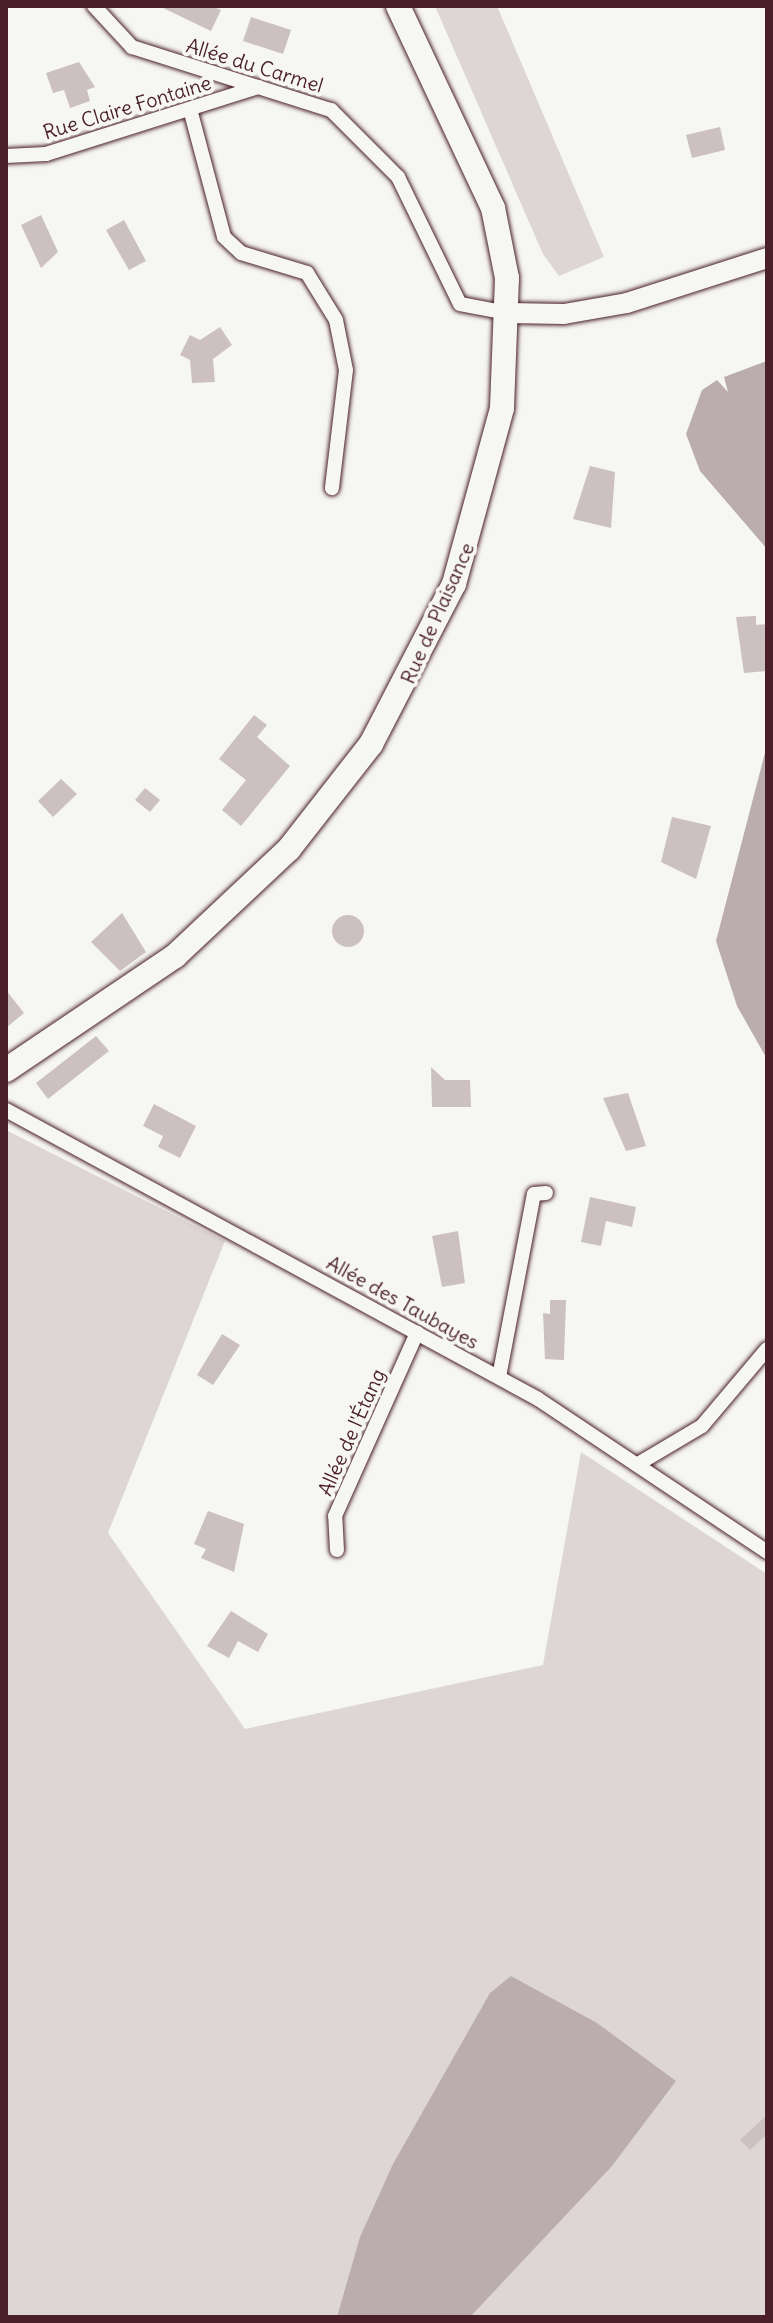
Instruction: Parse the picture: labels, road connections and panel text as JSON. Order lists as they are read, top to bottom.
{
  "streets": {
    "main road": ["Rue de Plaisance"],
    "street": [
      "Allée du Carmel",
      "Rue Claire Fontaine",
      "Allée des Taubayes",
      "Allée de l'Étang"
    ]
  },
  "crossings": [
    ["Allée du Carmel", "Rue Claire Fontaine"],
    ["Allée du Carmel", "Rue de Plaisance"],
    ["Allée des Taubayes", "Allée de l'Étang"]
  ]
}
